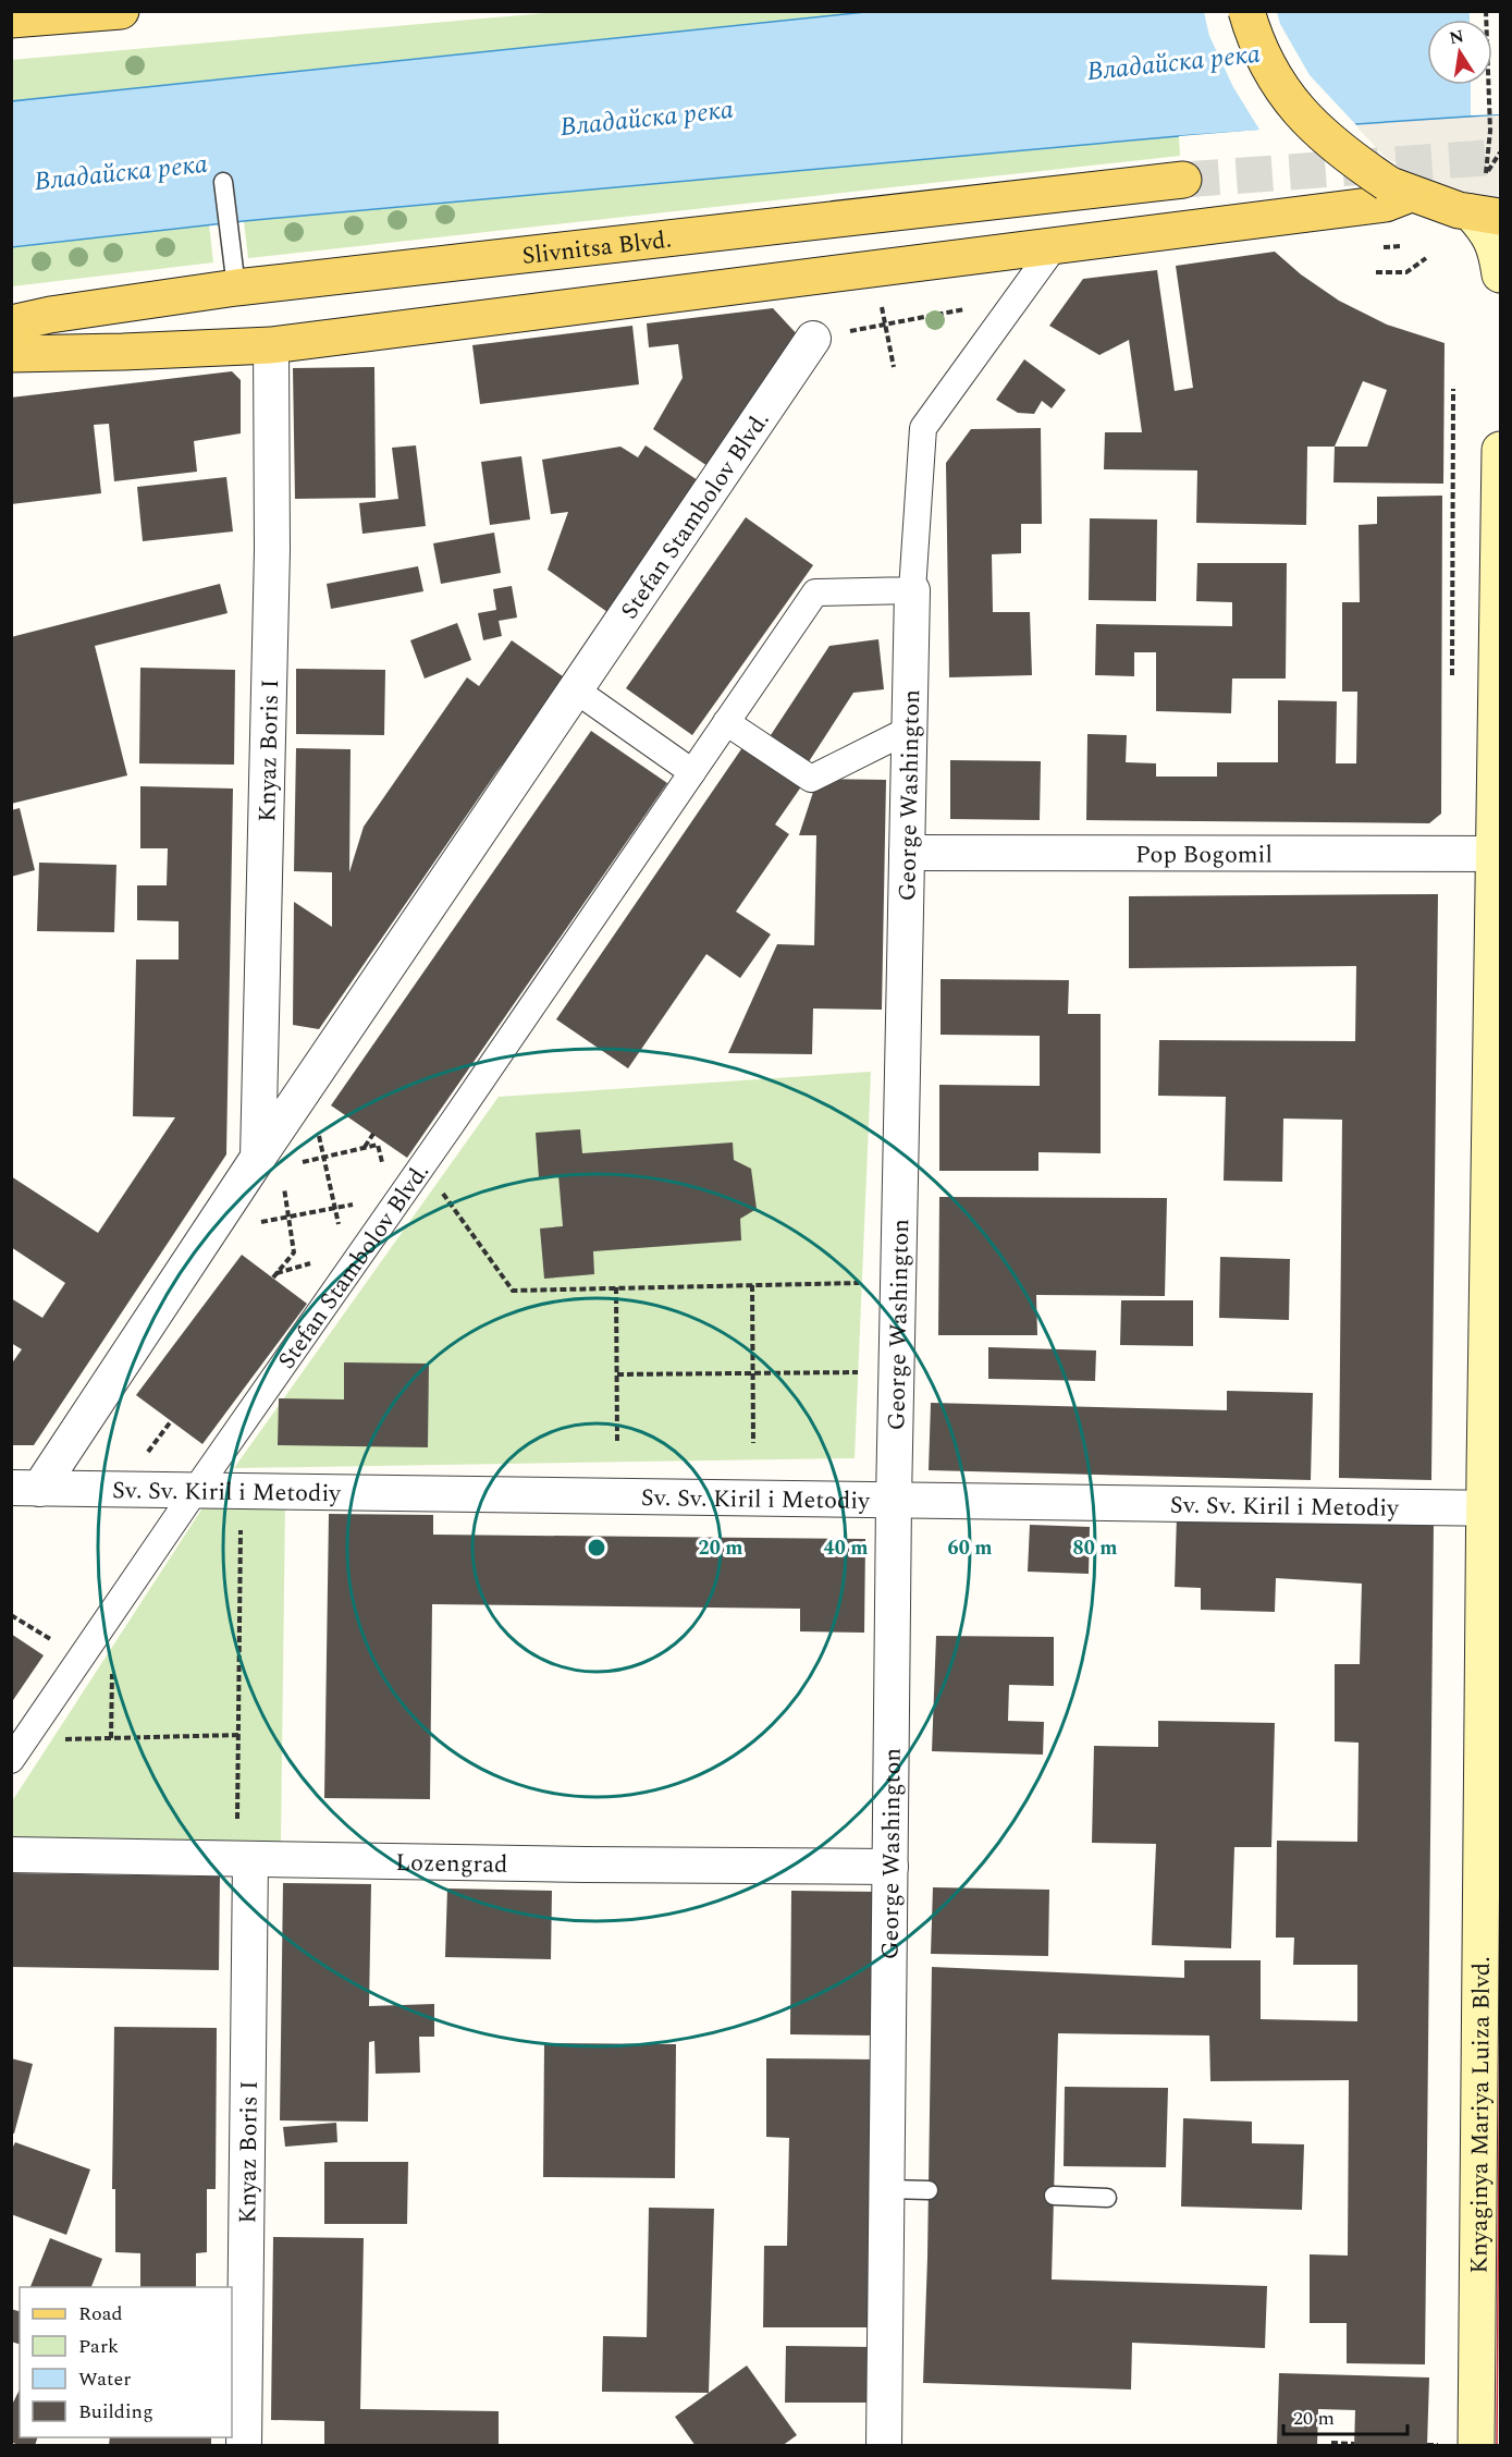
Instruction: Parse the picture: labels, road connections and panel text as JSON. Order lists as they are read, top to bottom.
{
  "streets": {
    "main road": ["Slivnitsa Blvd.", "Knyaginya Mariya Luiza Blvd."],
    "street": [
      "Stefan Stambolov Blvd.",
      "Knyaz Boris I",
      "George Washington",
      "Pop Bogomil",
      "Sv. Sv. Kiril i Metodiy",
      "Lozengrad"
    ]
  },
  "crossings": [
    ["Stefan Stambolov Blvd.", "Knyaz Boris I"],
    ["Stefan Stambolov Blvd.", "George Washington"],
    ["Stefan Stambolov Blvd.", "Sv. Sv. Kiril i Metodiy"],
    ["Knyaz Boris I", "Lozengrad"],
    ["George Washington", "Pop Bogomil"],
    ["George Washington", "Sv. Sv. Kiril i Metodiy"],
    ["George Washington", "Lozengrad"],
    ["Pop Bogomil", "Knyaginya Mariya Luiza Blvd."],
    ["Sv. Sv. Kiril i Metodiy", "Knyaginya Mariya Luiza Blvd."]
  ],
  "water": ["Владайска река"],
  "legend": [
    "Road",
    "Park",
    "Water",
    "Building"
  ],
  "scale_bar": "20 m",
  "north": "top",
  "rings": [
    "20 m",
    "40 m",
    "60 m",
    "80 m"
  ]
}
